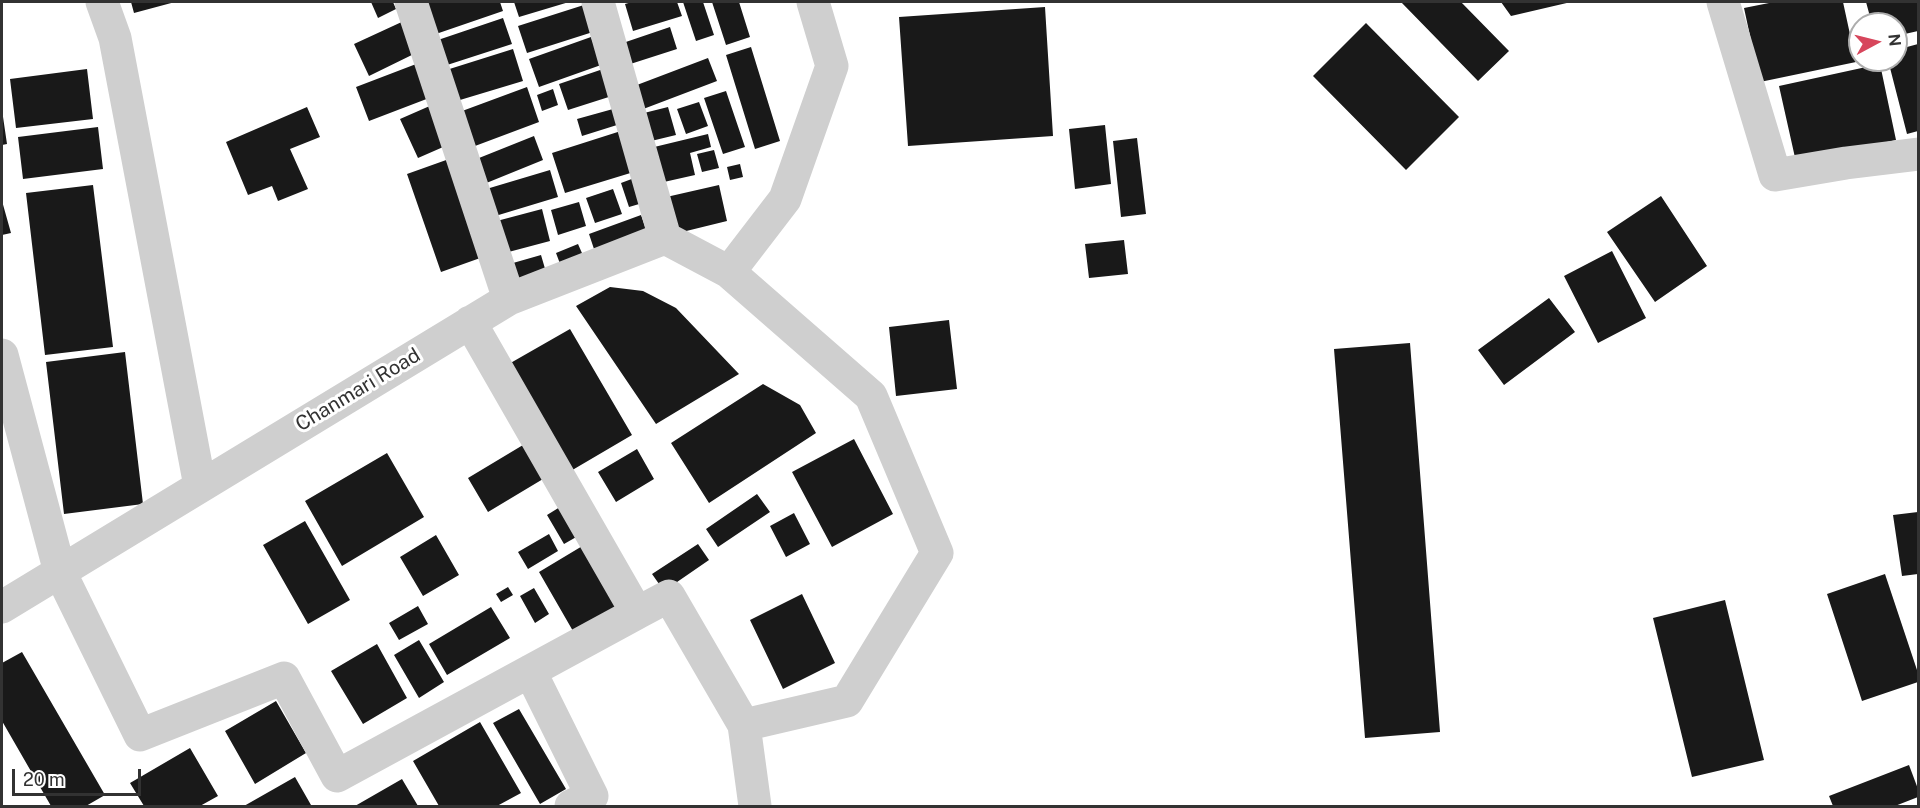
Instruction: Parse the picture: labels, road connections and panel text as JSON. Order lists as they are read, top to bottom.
{
  "streets": {
    "street": ["Chanmari Road"]
  },
  "scale_bar": "20 m",
  "north": "right"
}
